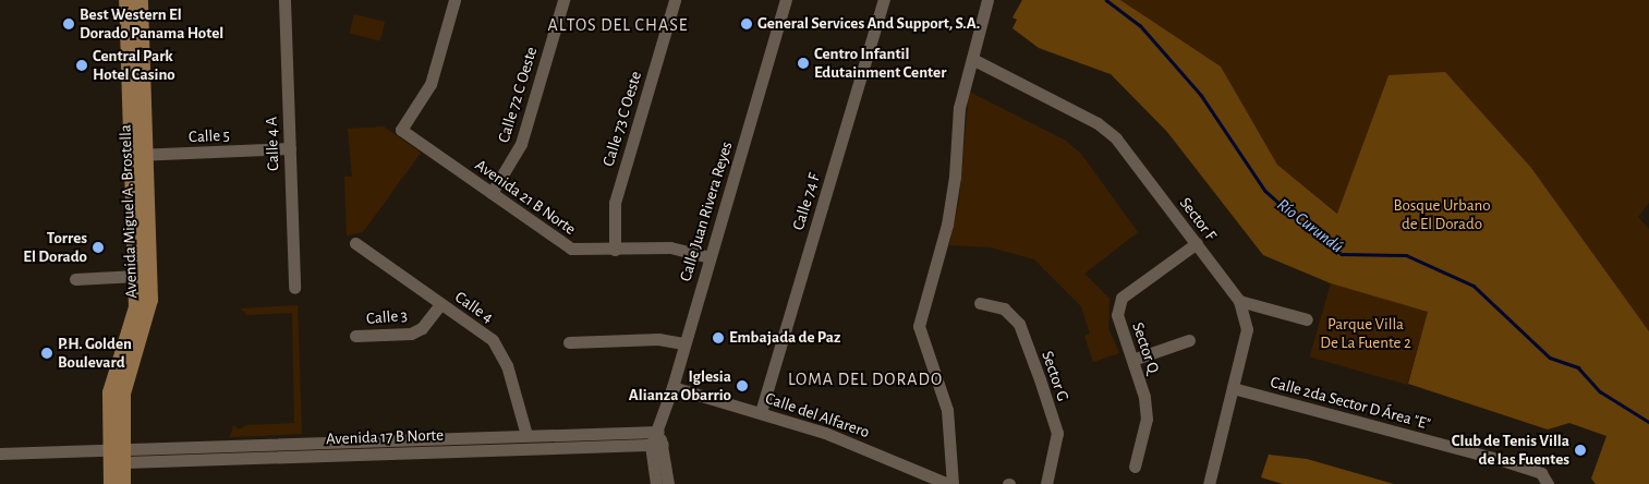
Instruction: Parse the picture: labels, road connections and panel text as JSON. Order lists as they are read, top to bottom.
{
  "streets": {
    "main road": ["Avenida Miguel A. Brostella"],
    "street": [
      "Calle 72 C Oeste",
      "Calle 73 C Oeste",
      "Calle 5",
      "Calle 4 A",
      "Avenida 21 B Norte",
      "Calle 74 F",
      "Calle Juan Rivera Reyes",
      "Sector F",
      "Calle 4",
      "Calle 3",
      "Sector Q",
      "Sector G",
      "Calle 2da Sector D Área \"E\"",
      "Calle del Alfarero",
      "Avenida 17 B Norte"
    ]
  },
  "crossings": [
    ["Calle 72 C Oeste", "Avenida 21 B Norte"],
    ["Calle 73 C Oeste", "Avenida 21 B Norte"],
    ["Calle 5", "Calle 4 A"],
    ["Calle 5", "Avenida Miguel A. Brostella"],
    ["Avenida 21 B Norte", "Calle Juan Rivera Reyes"],
    ["Calle 74 F", "Calle del Alfarero"],
    ["Avenida Miguel A. Brostella", "Avenida 17 B Norte"],
    ["Calle Juan Rivera Reyes", "Calle del Alfarero"],
    ["Calle Juan Rivera Reyes", "Avenida 17 B Norte"],
    ["Sector F", "Sector Q"],
    ["Sector F", "Calle 2da Sector D Área \"E\""],
    ["Calle 4", "Calle 3"],
    ["Calle 4", "Avenida 17 B Norte"]
  ],
  "districts": ["ALTOS DEL CHASE", "LOMA DEL DORADO"],
  "water": ["Río Curundú"],
  "parks": ["Bosque Urbano de El Dorado", "Parque Villa De La Fuente 2"],
  "places": [
    "Best Western El Dorado Panama Hotel",
    "General Services And Support, S.A.",
    "Centro Infantil Edutainment Center",
    "Central Park Hotel Casino",
    "Torres El Dorado",
    "Embajada de Paz",
    "P.H. Golden Boulevard",
    "Iglesia Alianza Obarrio",
    "Club de Tenis Villa de las Fuentes"
  ]
}
